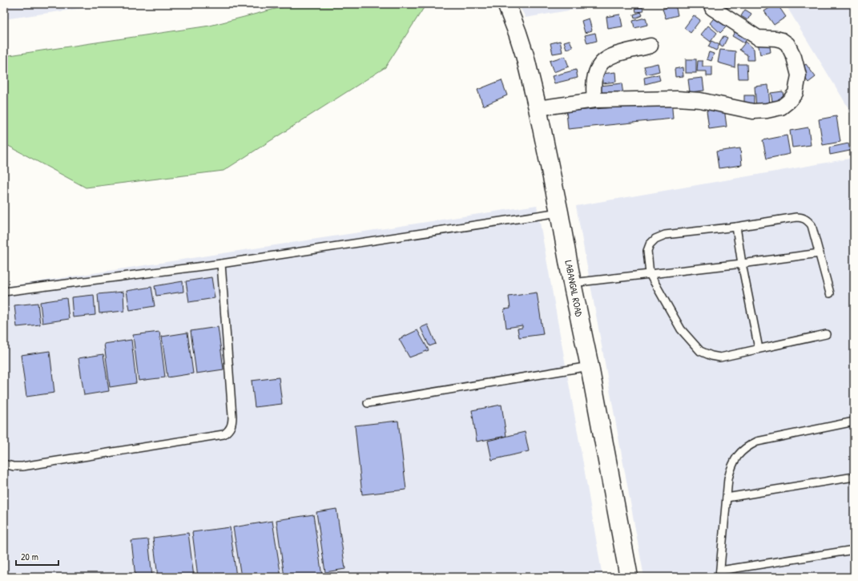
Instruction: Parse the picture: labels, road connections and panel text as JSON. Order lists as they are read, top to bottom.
{
  "streets": {
    "main road": ["LABANGAL ROAD"]
  },
  "scale_bar": "20 m"
}
